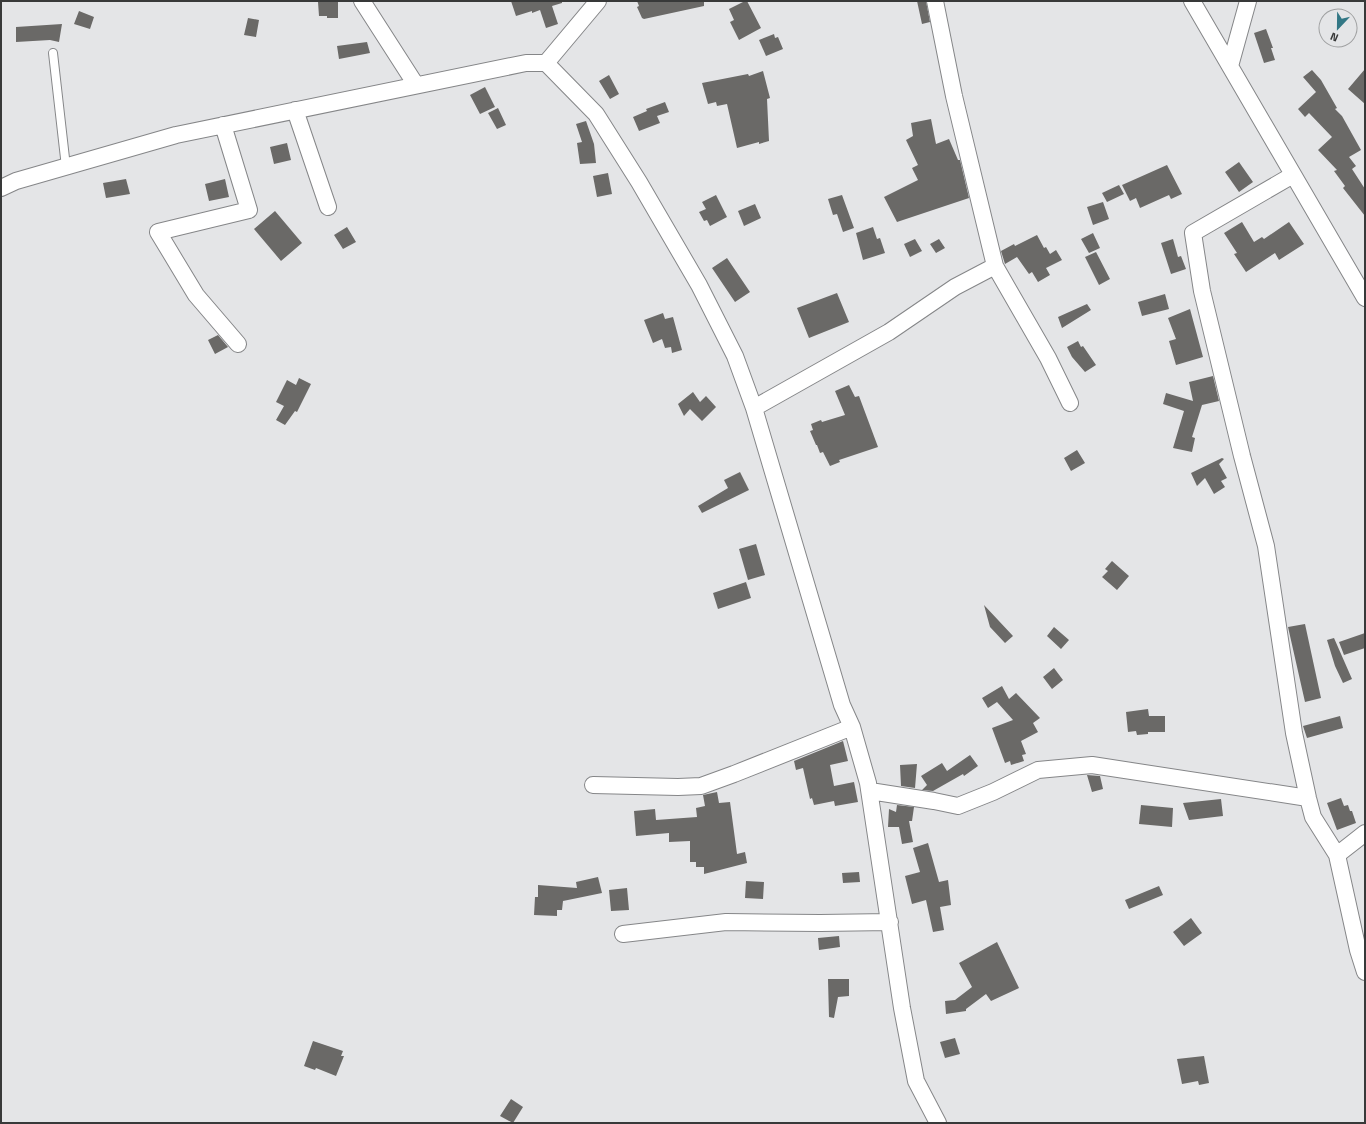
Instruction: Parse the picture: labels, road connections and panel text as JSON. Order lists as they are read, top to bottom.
{
  "north": "bottom"
}
